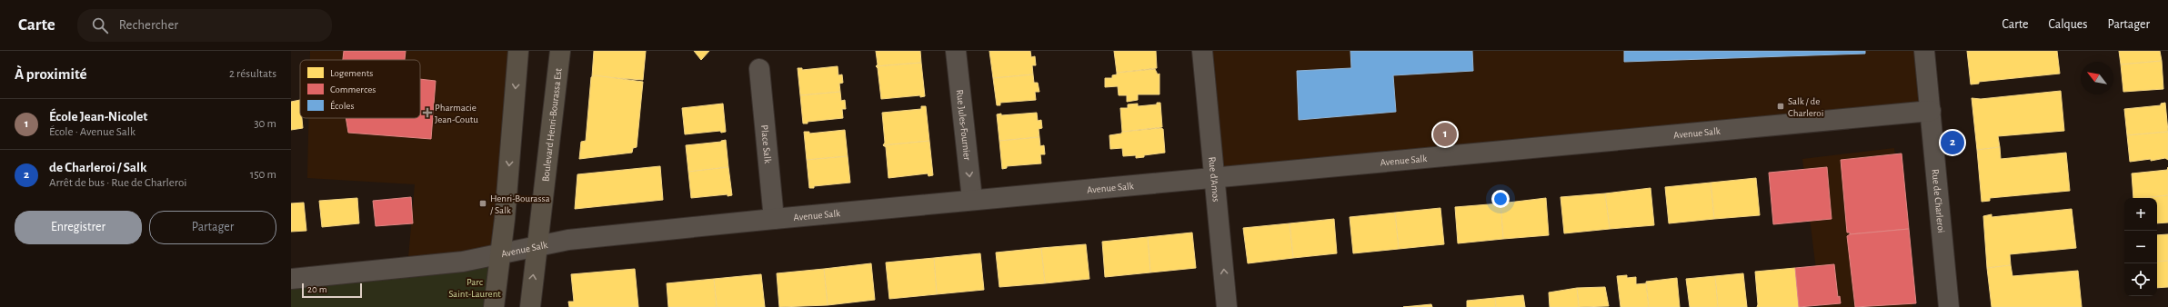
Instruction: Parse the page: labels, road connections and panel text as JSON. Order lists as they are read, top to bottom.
{
  "streets": {
    "main road": ["Boulevard Henri-Bourassa Est"],
    "street": [
      "Rue Jules-Fournier",
      "Avenue Salk",
      "Place Salk",
      "Rue d'Amos",
      "Rue de Charleroi"
    ]
  },
  "crossings": [
    ["Boulevard Henri-Bourassa Est", "Avenue Salk"],
    ["Rue Jules-Fournier", "Avenue Salk"],
    ["Avenue Salk", "Place Salk"],
    ["Avenue Salk", "Rue d'Amos"],
    ["Avenue Salk", "Rue de Charleroi"]
  ],
  "one_way": ["Rue Jules-Fournier", "Rue d'Amos"],
  "parks": ["Parc Saint-Laurent"],
  "places": {
    "transit": ["Salk / de Charleroi", "Henri-Bourassa / Salk"],
    "health": ["Pharmacie Jean-Coutu"]
  },
  "legend": ["Logements", "Commerces", "Écoles"],
  "scale_bar": "20 m",
  "north": "top left",
  "page": {
    "header": "Carte",
    "search": "Rechercher",
    "nav": ["Carte", "Calques", "Partager"],
    "heading": ["À proximité", "2 résultats"],
    "list": [
      {
        "mark": "1",
        "name": "École Jean-Nicolet",
        "note": "École · Avenue Salk",
        "value": "30 m"
      },
      {
        "mark": "2",
        "name": "de Charleroi / Salk",
        "note": "Arrêt de bus · Rue de Charleroi",
        "value": "150 m"
      }
    ],
    "pins": ["1", "2"],
    "map_buttons": ["+", "−"],
    "buttons": ["Enregistrer", "Partager"],
    "scale": "20 m"
  }
}
